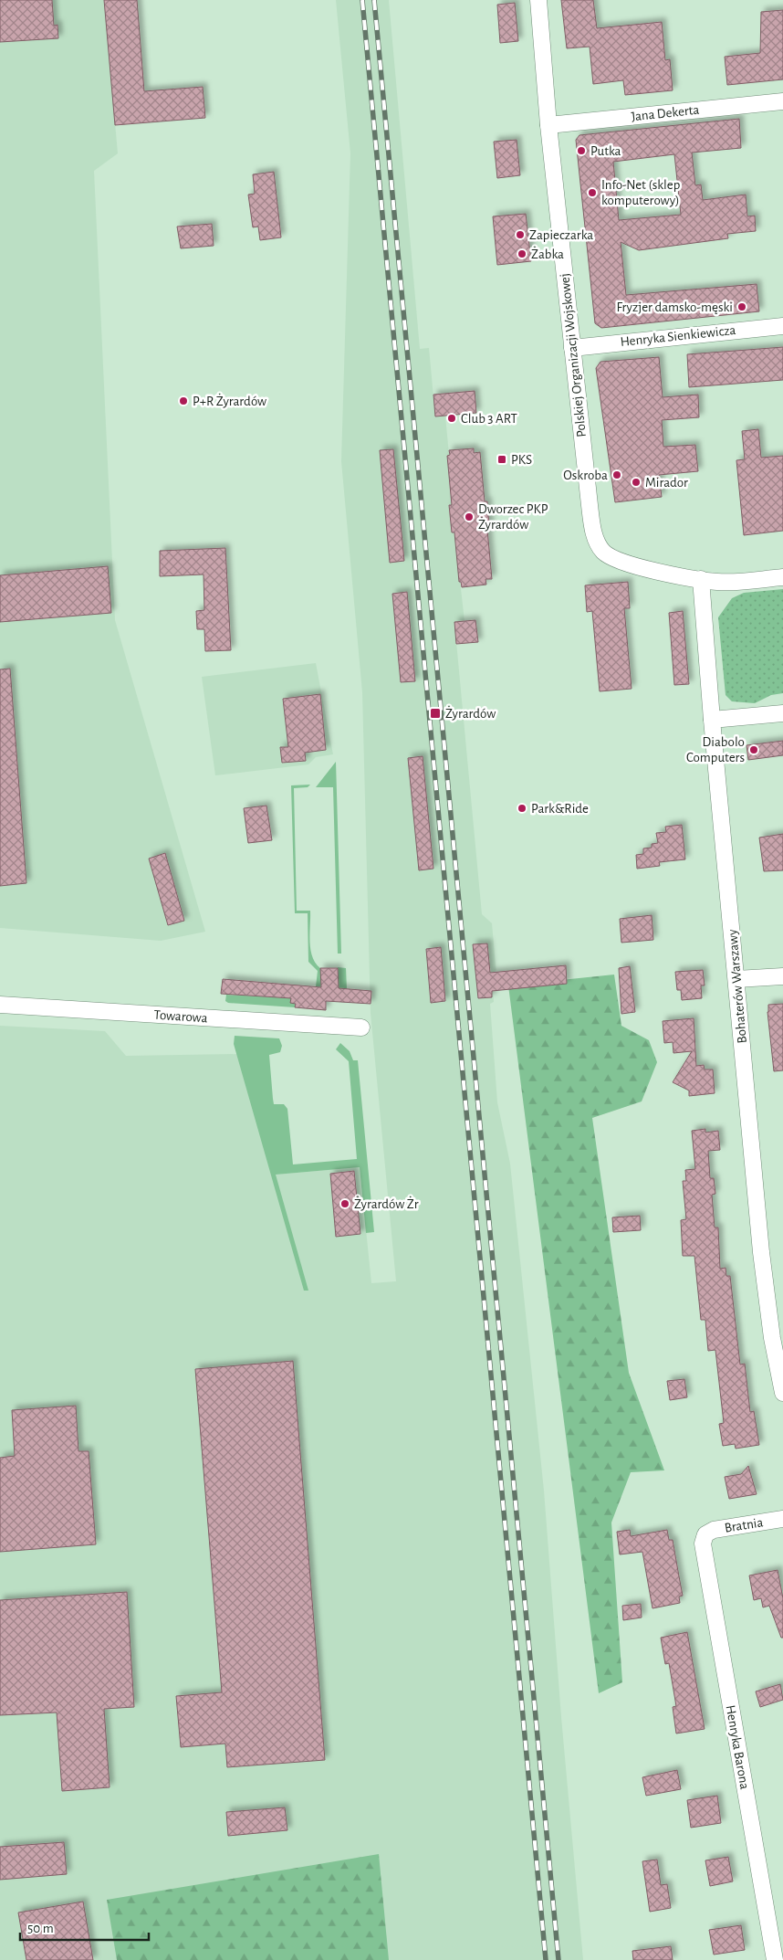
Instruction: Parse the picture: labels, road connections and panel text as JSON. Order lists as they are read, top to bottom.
{
  "streets": {
    "street": [
      "Jana Dekerta",
      "Henryka Sienkiewicza",
      "Polskiej Organizacji Wojskowej",
      "Bohaterów Warszawy",
      "Towarowa",
      "Bratnia",
      "Henryka Barona"
    ]
  },
  "crossings": [
    ["Jana Dekerta", "Polskiej Organizacji Wojskowej"],
    ["Henryka Sienkiewicza", "Polskiej Organizacji Wojskowej"],
    ["Polskiej Organizacji Wojskowej", "Bohaterów Warszawy"],
    ["Bratnia", "Henryka Barona"]
  ],
  "places": {
    "other": [
      "Putka",
      "Info-Net (sklep komputerowy)",
      "Zapieczarka",
      "Żabka",
      "Fryzjer damsko-męski",
      "P+R Żyrardów",
      "Club 3 ART",
      "Oskroba",
      "Mirador",
      "Dworzec PKP Żyrardów",
      "Diabolo Computers",
      "Park&Ride",
      "Żyrardów Żr"
    ],
    "transit": ["PKS", "Żyrardów"]
  },
  "scale_bar": "50 m"
}
